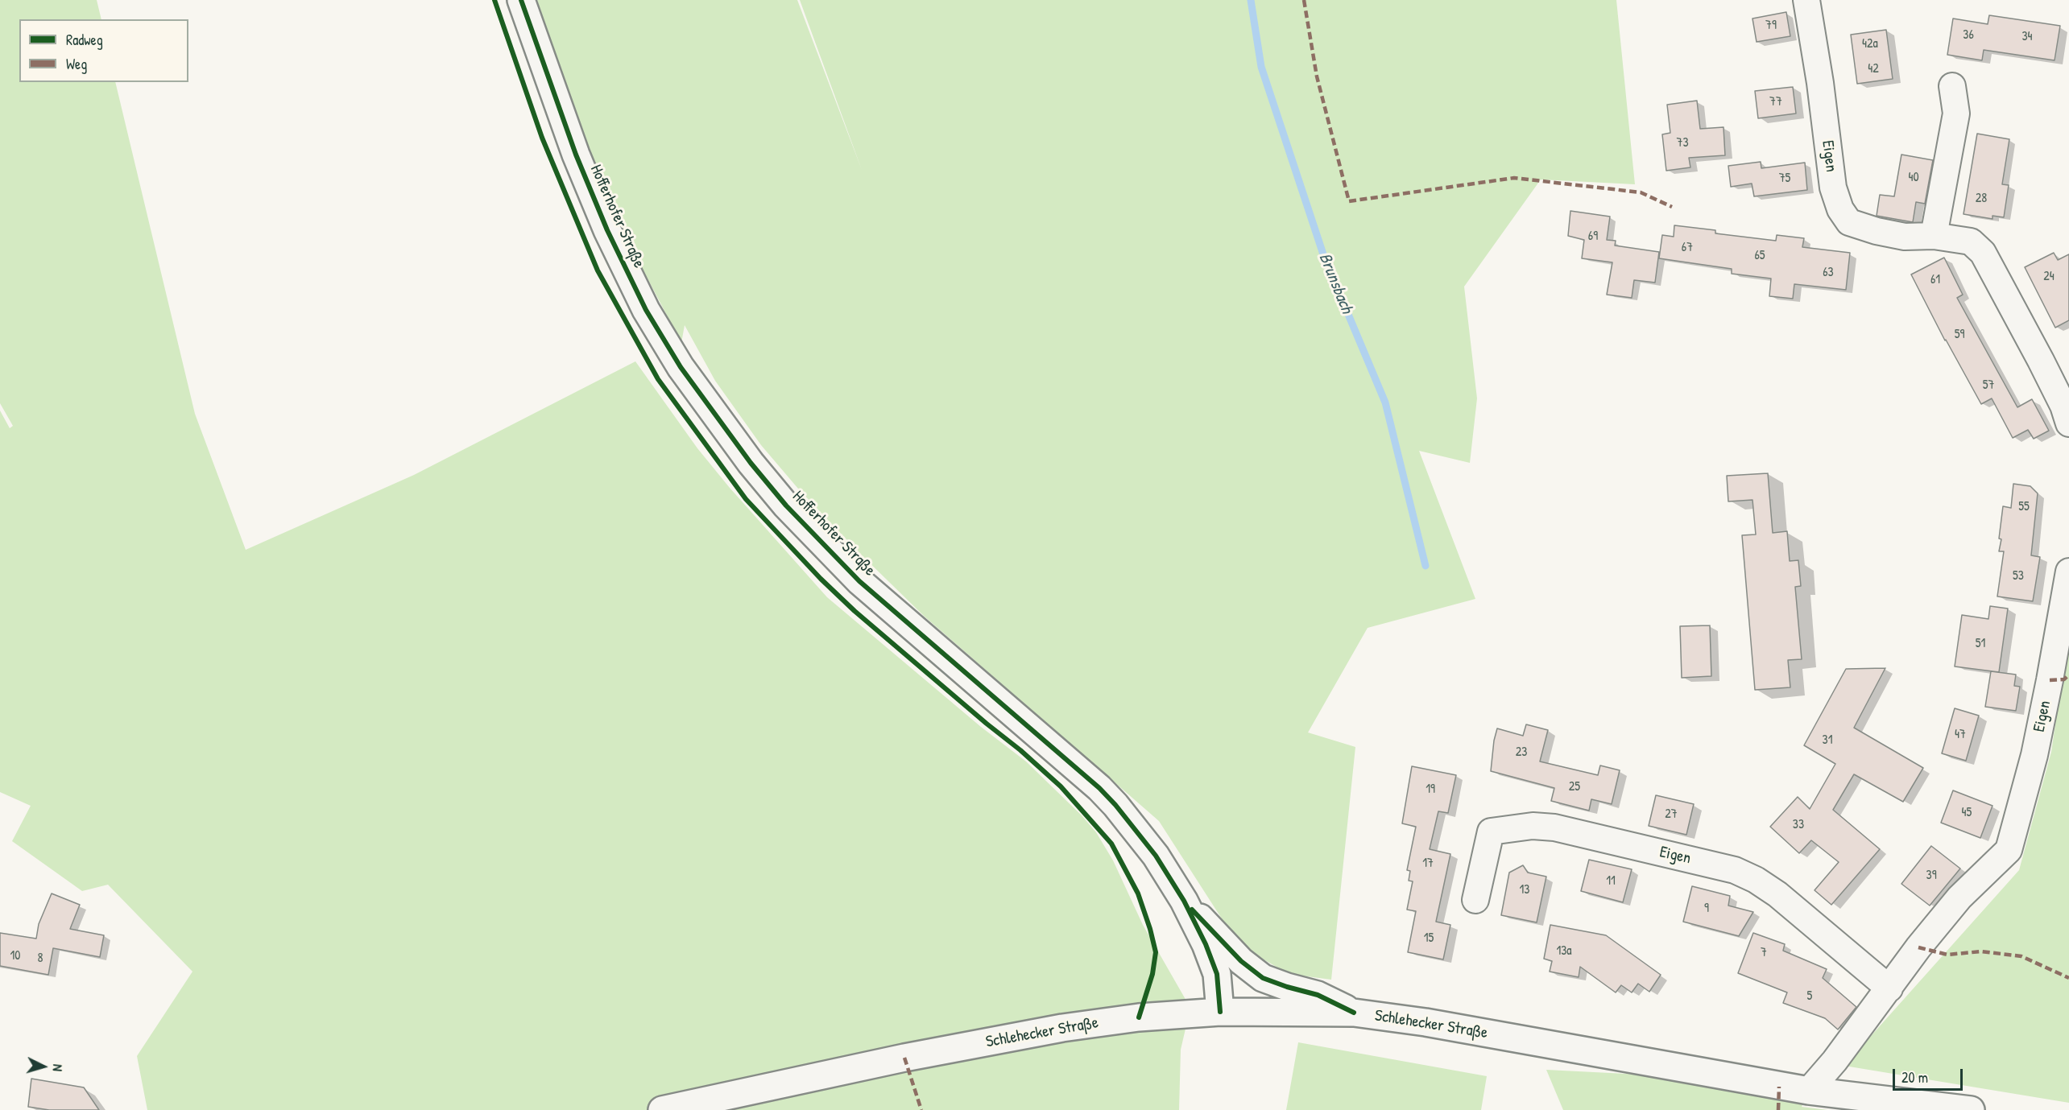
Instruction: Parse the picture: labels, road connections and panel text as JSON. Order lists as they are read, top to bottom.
{
  "streets": {
    "street": ["Eigen", "Hofferhofer Straße", "Schlehecker Straße"]
  },
  "crossings": [
    ["Eigen", "Schlehecker Straße"],
    ["Hofferhofer Straße", "Schlehecker Straße"]
  ],
  "water": ["Brunsbach"],
  "house_numbers": [
    "79",
    "36",
    "34",
    "42a",
    "42",
    "77",
    "73",
    "40",
    "75",
    "28",
    "69",
    "67",
    "65",
    "63",
    "24",
    "61",
    "59",
    "57",
    "55",
    "53",
    "51",
    "47",
    "31",
    "23",
    "25",
    "19",
    "45",
    "27",
    "33",
    "17",
    "39",
    "11",
    "13",
    "9",
    "15",
    "13a",
    "7",
    "10",
    "8",
    "5"
  ],
  "legend": ["Radweg", "Weg"],
  "scale_bar": "20 m",
  "north": "right"
}
